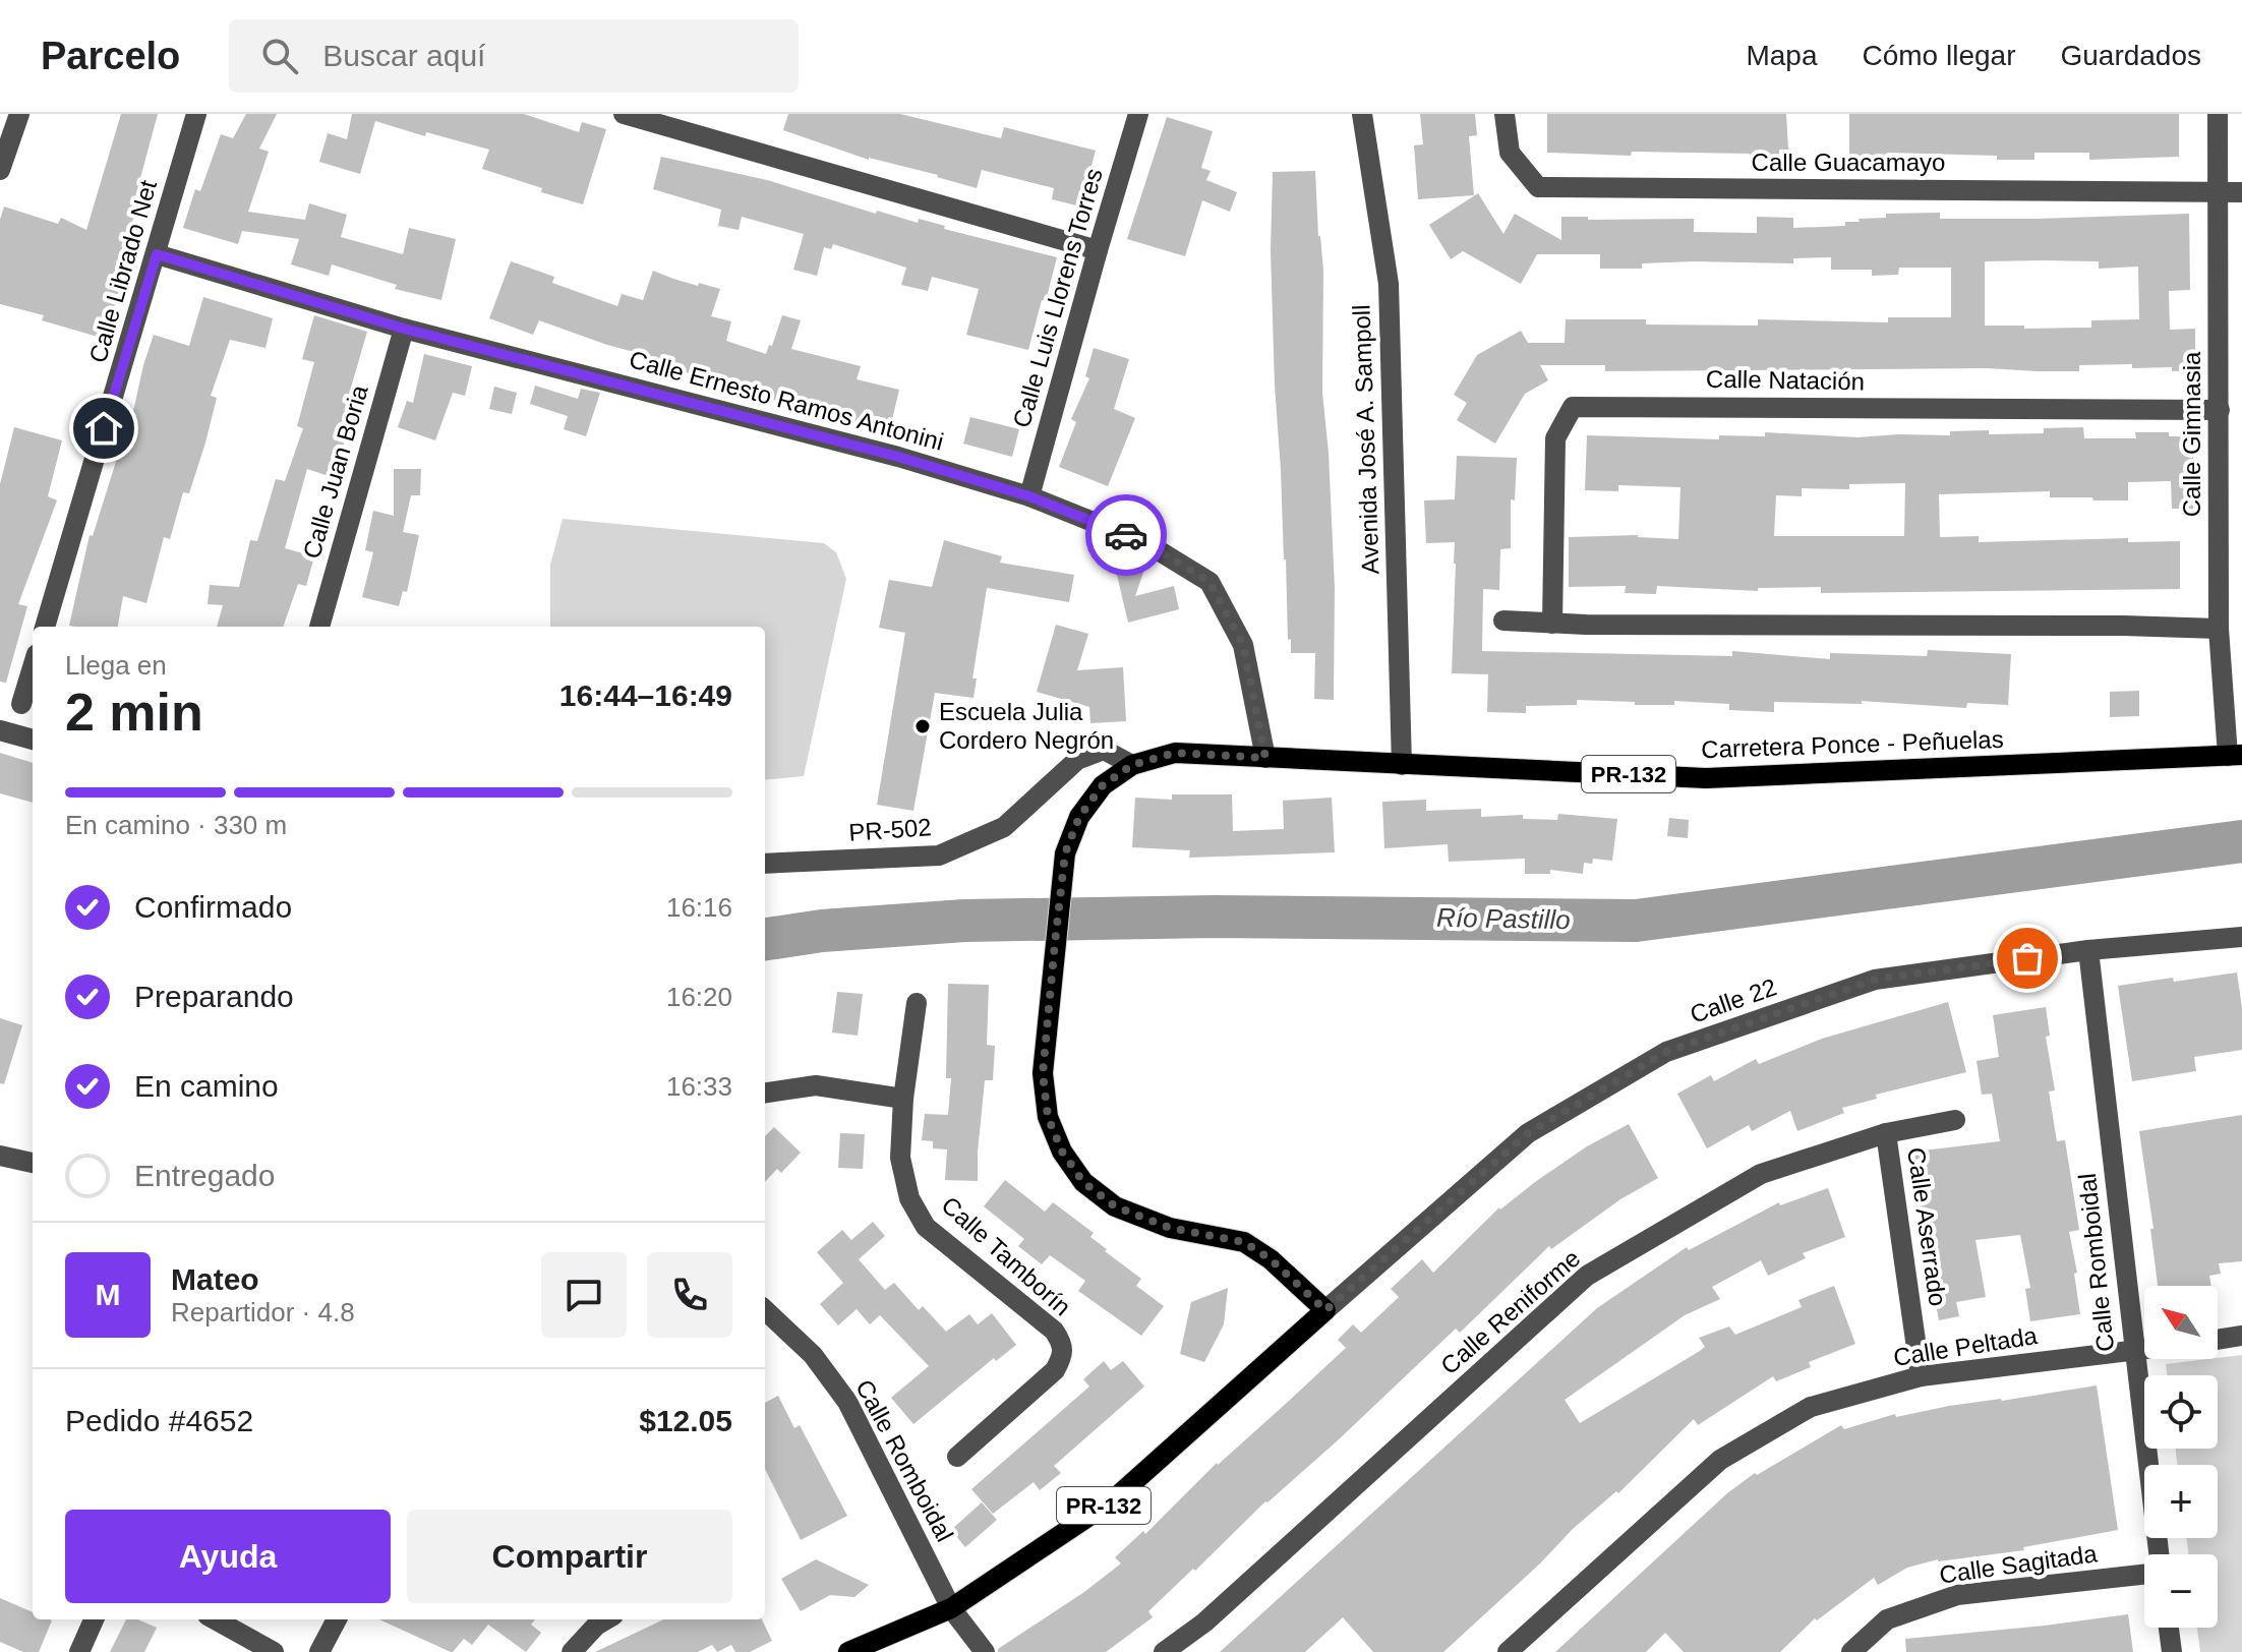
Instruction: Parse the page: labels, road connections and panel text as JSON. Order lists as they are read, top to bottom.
{
  "streets": {
    "main road": ["Carretera Ponce - Peñuelas", "PR-132"],
    "street": [
      "Calle Guacamayo",
      "Calle Librado Net",
      "Calle Luis Llorens Torres",
      "Calle Natación",
      "Calle Ernesto Ramos Antonini",
      "Calle Gimnasia",
      "Avenida José A. Sampoll",
      "Calle Juan Boria",
      "PR-502",
      "Calle 22",
      "Calle Aserrado",
      "Calle Tamborín",
      "Calle Romboidal",
      "Calle Reniforme",
      "Calle Peltada",
      "Calle Sagitada"
    ]
  },
  "crossings": [
    ["Calle Guacamayo", "Calle Gimnasia"],
    ["Calle Librado Net", "Calle Ernesto Ramos Antonini"],
    ["Calle Luis Llorens Torres", "Calle Ernesto Ramos Antonini"],
    ["Calle Natación", "Calle Gimnasia"],
    ["Calle Ernesto Ramos Antonini", "Calle Juan Boria"],
    ["Calle Ernesto Ramos Antonini", "Carretera Ponce - Peñuelas"],
    ["Calle Gimnasia", "Carretera Ponce - Peñuelas"],
    ["Avenida José A. Sampoll", "Carretera Ponce - Peñuelas"],
    ["Carretera Ponce - Peñuelas", "PR-132"],
    ["Carretera Ponce - Peñuelas", "PR-502"],
    ["Carretera Ponce - Peñuelas", "Calle 22"],
    ["PR-132", "Calle 22"],
    ["PR-132", "Calle Romboidal"],
    ["Calle 22", "Calle Romboidal"],
    ["Calle Aserrado", "Calle Reniforme"],
    ["Calle Aserrado", "Calle Peltada"],
    ["Calle Romboidal", "Calle Peltada"]
  ],
  "water": ["Río Pastillo"],
  "places": ["Escuela Julia Cordero Negrón"],
  "north": "top left",
  "page": {
    "header": "Parcelo",
    "search": "Buscar aquí",
    "nav": ["Mapa", "Cómo llegar", "Guardados"],
    "heading": ["2 min", "Llega en", "16:44–16:49"],
    "panel": [
      "Mateo",
      "Repartidor · 4.8",
      "Pedido #4652",
      "$12.05"
    ],
    "bar": "En camino · 330 m",
    "list": [
      ["Confirmado", "16:16"],
      ["Preparando", "16:20"],
      ["En camino", "16:33"],
      "Entregado"
    ],
    "round": "M",
    "map_buttons": ["+", "−"],
    "buttons": ["Ayuda", "Compartir"]
  }
}
